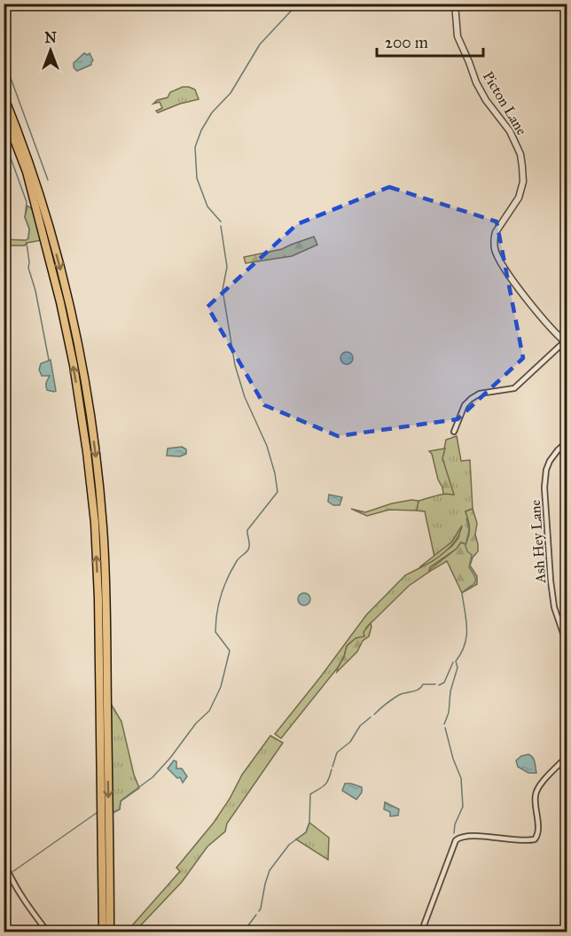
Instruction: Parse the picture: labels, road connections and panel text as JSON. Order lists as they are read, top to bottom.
{
  "streets": {
    "street": ["Picton Lane", "Ash Hey Lane"]
  },
  "scale_bar": "200 m",
  "north": "top"
}
